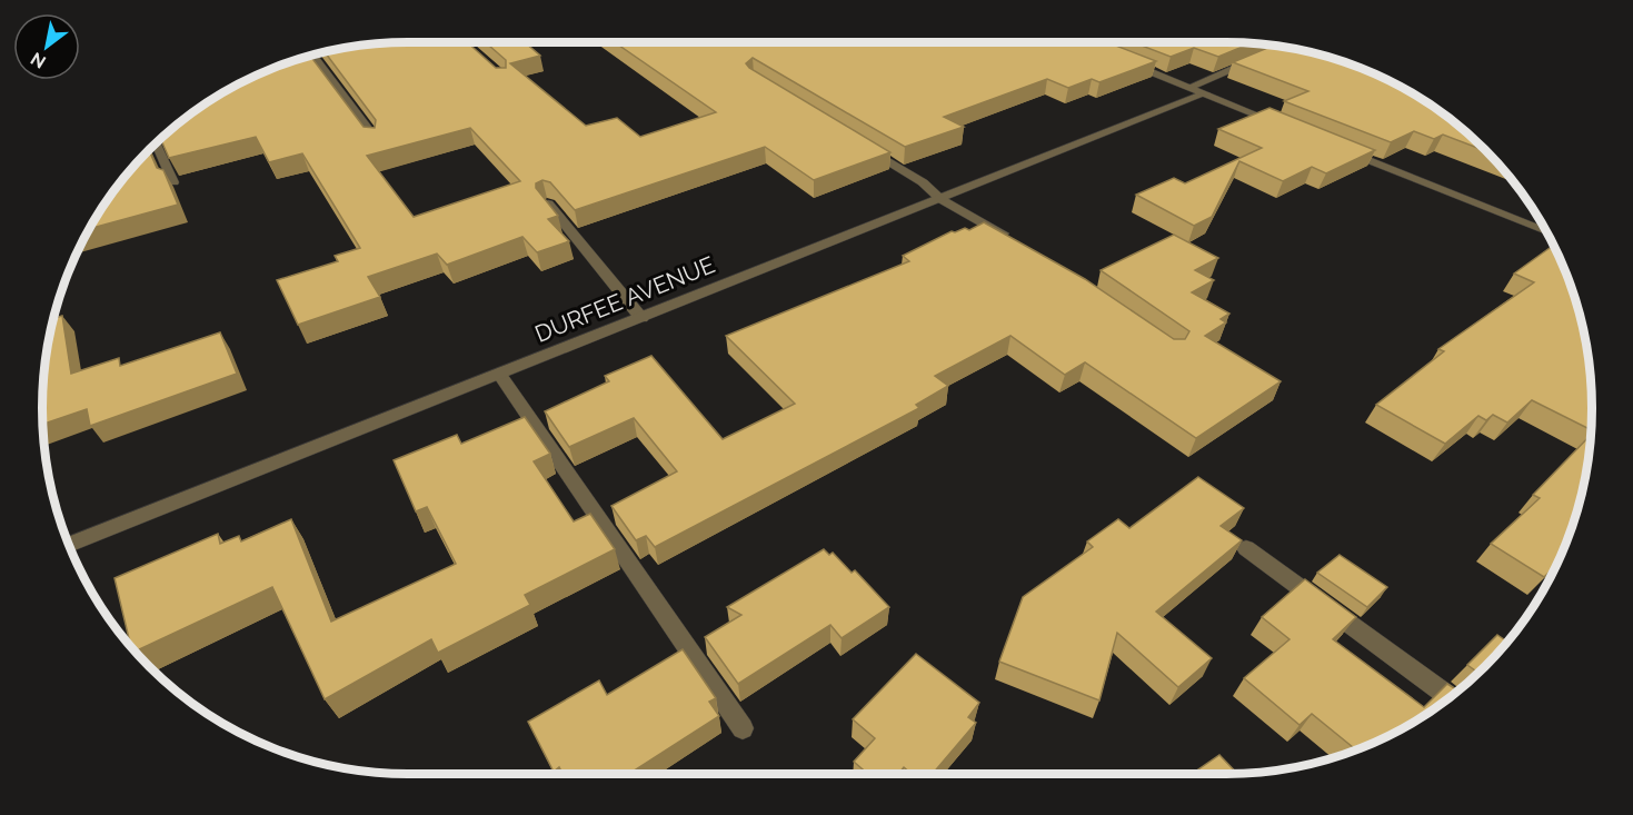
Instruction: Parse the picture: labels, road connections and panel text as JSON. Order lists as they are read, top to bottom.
{
  "streets": {
    "street": ["DURFEE AVENUE"]
  },
  "north": "bottom left"
}
